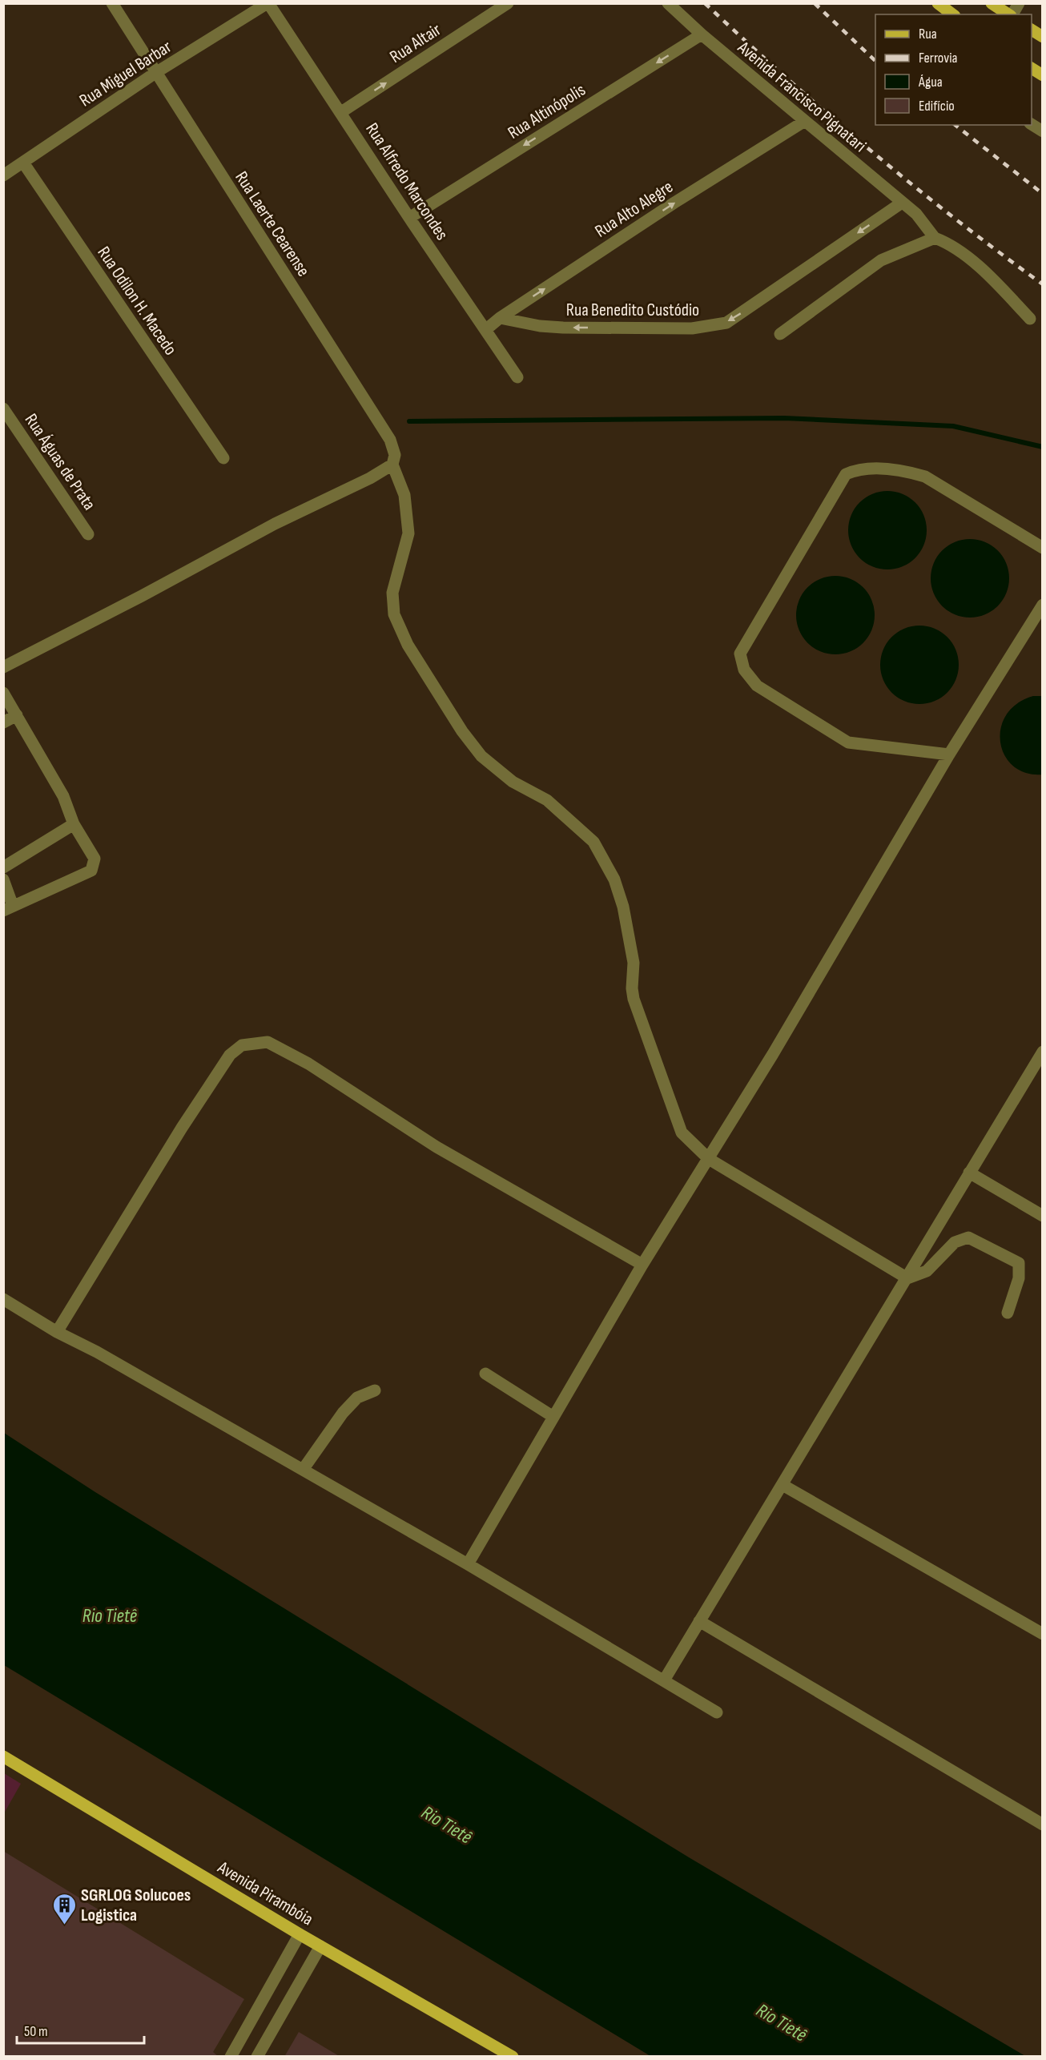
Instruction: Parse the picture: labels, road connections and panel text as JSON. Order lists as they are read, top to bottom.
{
  "streets": {
    "main road": ["Avenida Pirambóia"],
    "street": [
      "Rua Altair",
      "Rua Miguel Barbar",
      "Avenida Francisco Pignatari",
      "Rua Altinópolis",
      "Rua Alfredo Marcondes",
      "Rua Alto Alegre",
      "Rua Laerte Cearense",
      "Rua Odilon H. Macedo",
      "Rua Benedito Custódio",
      "Rua Águas de Prata"
    ]
  },
  "crossings": [
    ["Rua Altair", "Rua Alfredo Marcondes"],
    ["Rua Miguel Barbar", "Rua Alfredo Marcondes"],
    ["Rua Miguel Barbar", "Rua Laerte Cearense"],
    ["Rua Miguel Barbar", "Rua Odilon H. Macedo"],
    ["Avenida Francisco Pignatari", "Rua Altinópolis"],
    ["Avenida Francisco Pignatari", "Rua Alto Alegre"],
    ["Avenida Francisco Pignatari", "Rua Benedito Custódio"],
    ["Rua Altinópolis", "Rua Alfredo Marcondes"],
    ["Rua Alfredo Marcondes", "Rua Alto Alegre"],
    ["Rua Alto Alegre", "Rua Benedito Custódio"]
  ],
  "one_way": ["Rua Altair", "Rua Altinópolis", "Rua Alto Alegre"],
  "water": ["Rio Tietê"],
  "places": {
    "building": ["SGRLOG Solucoes Logistica"]
  },
  "legend": [
    "Rua",
    "Ferrovia",
    "Água",
    "Edifício"
  ],
  "scale_bar": "50 m"
}
